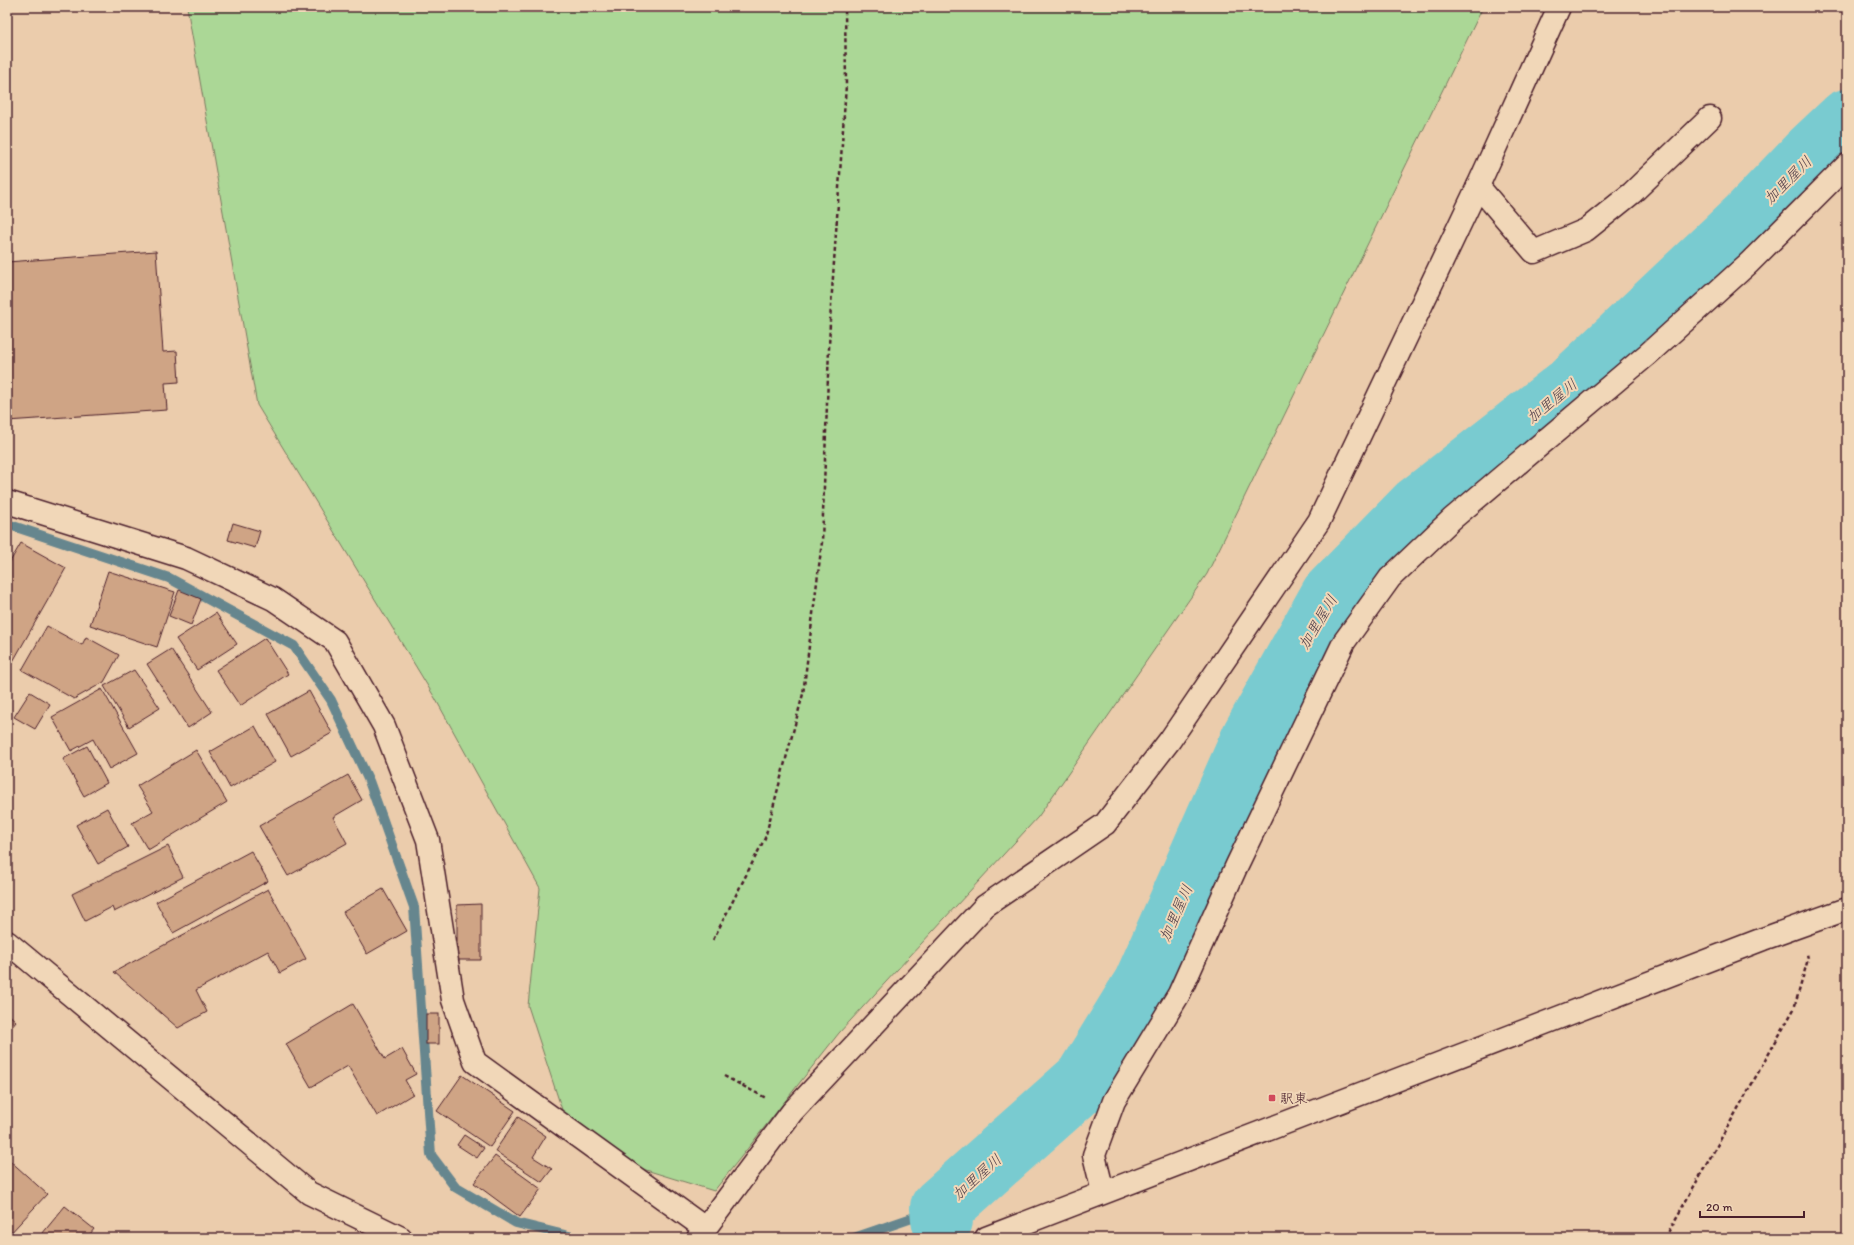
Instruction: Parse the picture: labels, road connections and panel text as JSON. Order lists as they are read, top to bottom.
{
  "water": ["加里屋川"],
  "places": {
    "transit": ["駅東"]
  },
  "scale_bar": "20 m"
}
